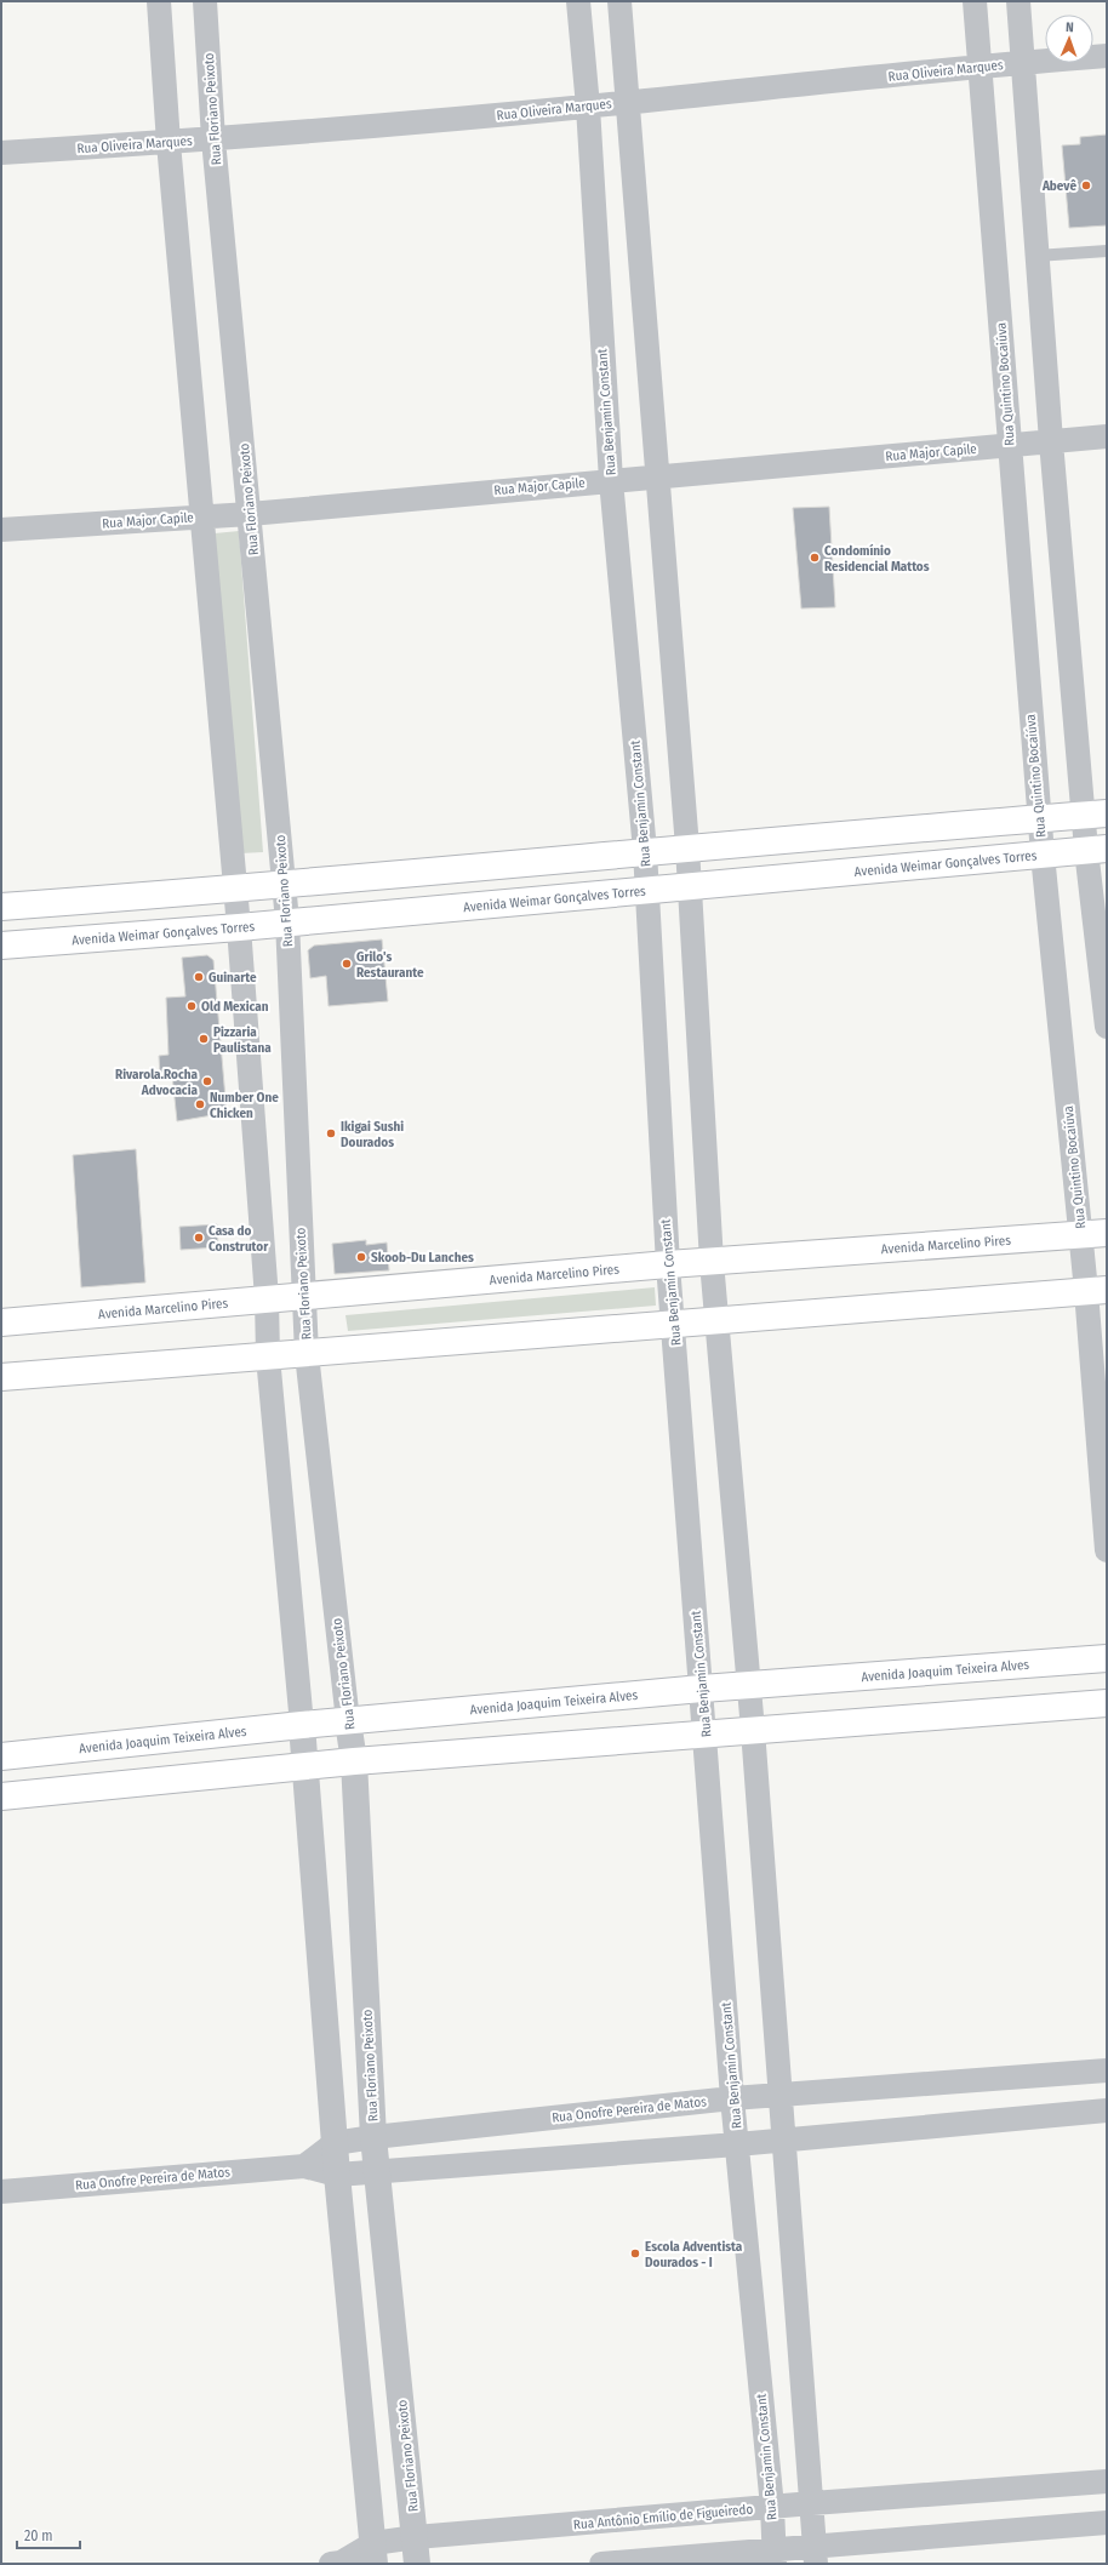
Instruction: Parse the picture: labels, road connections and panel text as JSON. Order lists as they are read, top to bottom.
{
  "streets": {
    "main road": ["Avenida Weimar Gonçalves Torres", "Avenida Marcelino Pires", "Avenida Joaquim Teixeira Alves"],
    "street": [
      "Rua Oliveira Marques",
      "Rua Floriano Peixoto",
      "Rua Quintino Bocaiúva",
      "Rua Benjamin Constant",
      "Rua Major Capile",
      "Rua Onofre Pereira de Matos",
      "Rua Antônio Emílio de Figueiredo"
    ]
  },
  "crossings": [
    ["Rua Oliveira Marques", "Rua Floriano Peixoto"],
    ["Rua Oliveira Marques", "Rua Quintino Bocaiúva"],
    ["Rua Oliveira Marques", "Rua Benjamin Constant"],
    ["Rua Floriano Peixoto", "Rua Major Capile"],
    ["Rua Floriano Peixoto", "Avenida Weimar Gonçalves Torres"],
    ["Rua Floriano Peixoto", "Avenida Marcelino Pires"],
    ["Rua Floriano Peixoto", "Avenida Joaquim Teixeira Alves"],
    ["Rua Floriano Peixoto", "Rua Onofre Pereira de Matos"],
    ["Rua Floriano Peixoto", "Rua Antônio Emílio de Figueiredo"],
    ["Rua Quintino Bocaiúva", "Rua Major Capile"],
    ["Rua Quintino Bocaiúva", "Avenida Weimar Gonçalves Torres"],
    ["Rua Quintino Bocaiúva", "Avenida Marcelino Pires"],
    ["Rua Benjamin Constant", "Rua Major Capile"],
    ["Rua Benjamin Constant", "Avenida Weimar Gonçalves Torres"],
    ["Rua Benjamin Constant", "Avenida Marcelino Pires"],
    ["Rua Benjamin Constant", "Avenida Joaquim Teixeira Alves"],
    ["Rua Benjamin Constant", "Rua Onofre Pereira de Matos"],
    ["Rua Benjamin Constant", "Rua Antônio Emílio de Figueiredo"]
  ],
  "places": [
    "Abevê",
    "Condomínio Residencial Mattos",
    "Grilo's Restaurante",
    "Guinarte",
    "Old Mexican",
    "Pizzaria Paulistana",
    "Rivarola.Rocha Advocacia",
    "Number One Chicken",
    "Ikigai Sushi Dourados",
    "Casa do Construtor",
    "Skoob-Du Lanches",
    "Escola Adventista Dourados - I"
  ],
  "scale_bar": "20 m",
  "north": "top"
}
